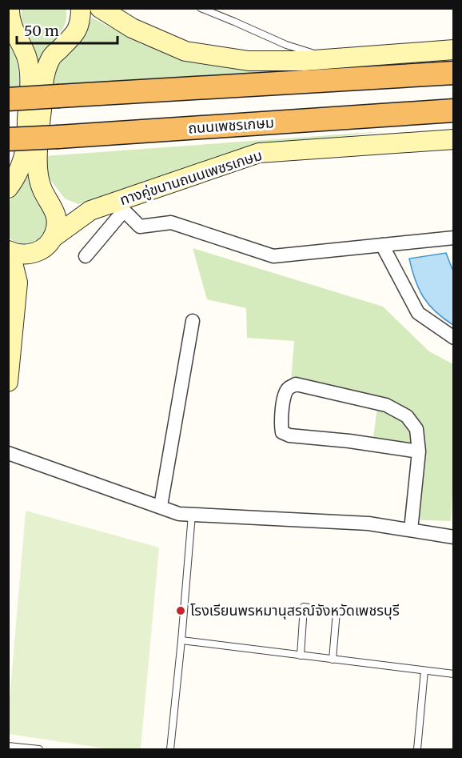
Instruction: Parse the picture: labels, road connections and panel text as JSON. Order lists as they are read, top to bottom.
{
  "streets": {
    "highway": ["ถนนเพชรเกษม"],
    "main road": ["ทางคู่ขนานถนนเพชรเกษม"]
  },
  "places": ["โรงเรียนพรหมานุสรณ์จังหวัดเพชรบุรี"],
  "scale_bar": "50 m"
}
